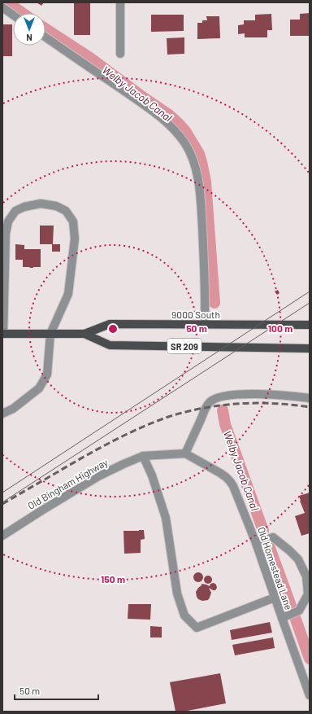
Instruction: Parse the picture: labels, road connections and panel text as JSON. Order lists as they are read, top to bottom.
{
  "streets": {
    "main road": ["9000 South", "SR 209"],
    "street": ["Old Bingham Highway", "Old Homestead Lane"]
  },
  "crossings": [
    ["Old Bingham Highway", "Old Homestead Lane"]
  ],
  "water": ["Welby Jacob Canal"],
  "scale_bar": "50 m",
  "north": "bottom",
  "rings": ["50 m", "100 m", "150 m"]
}
